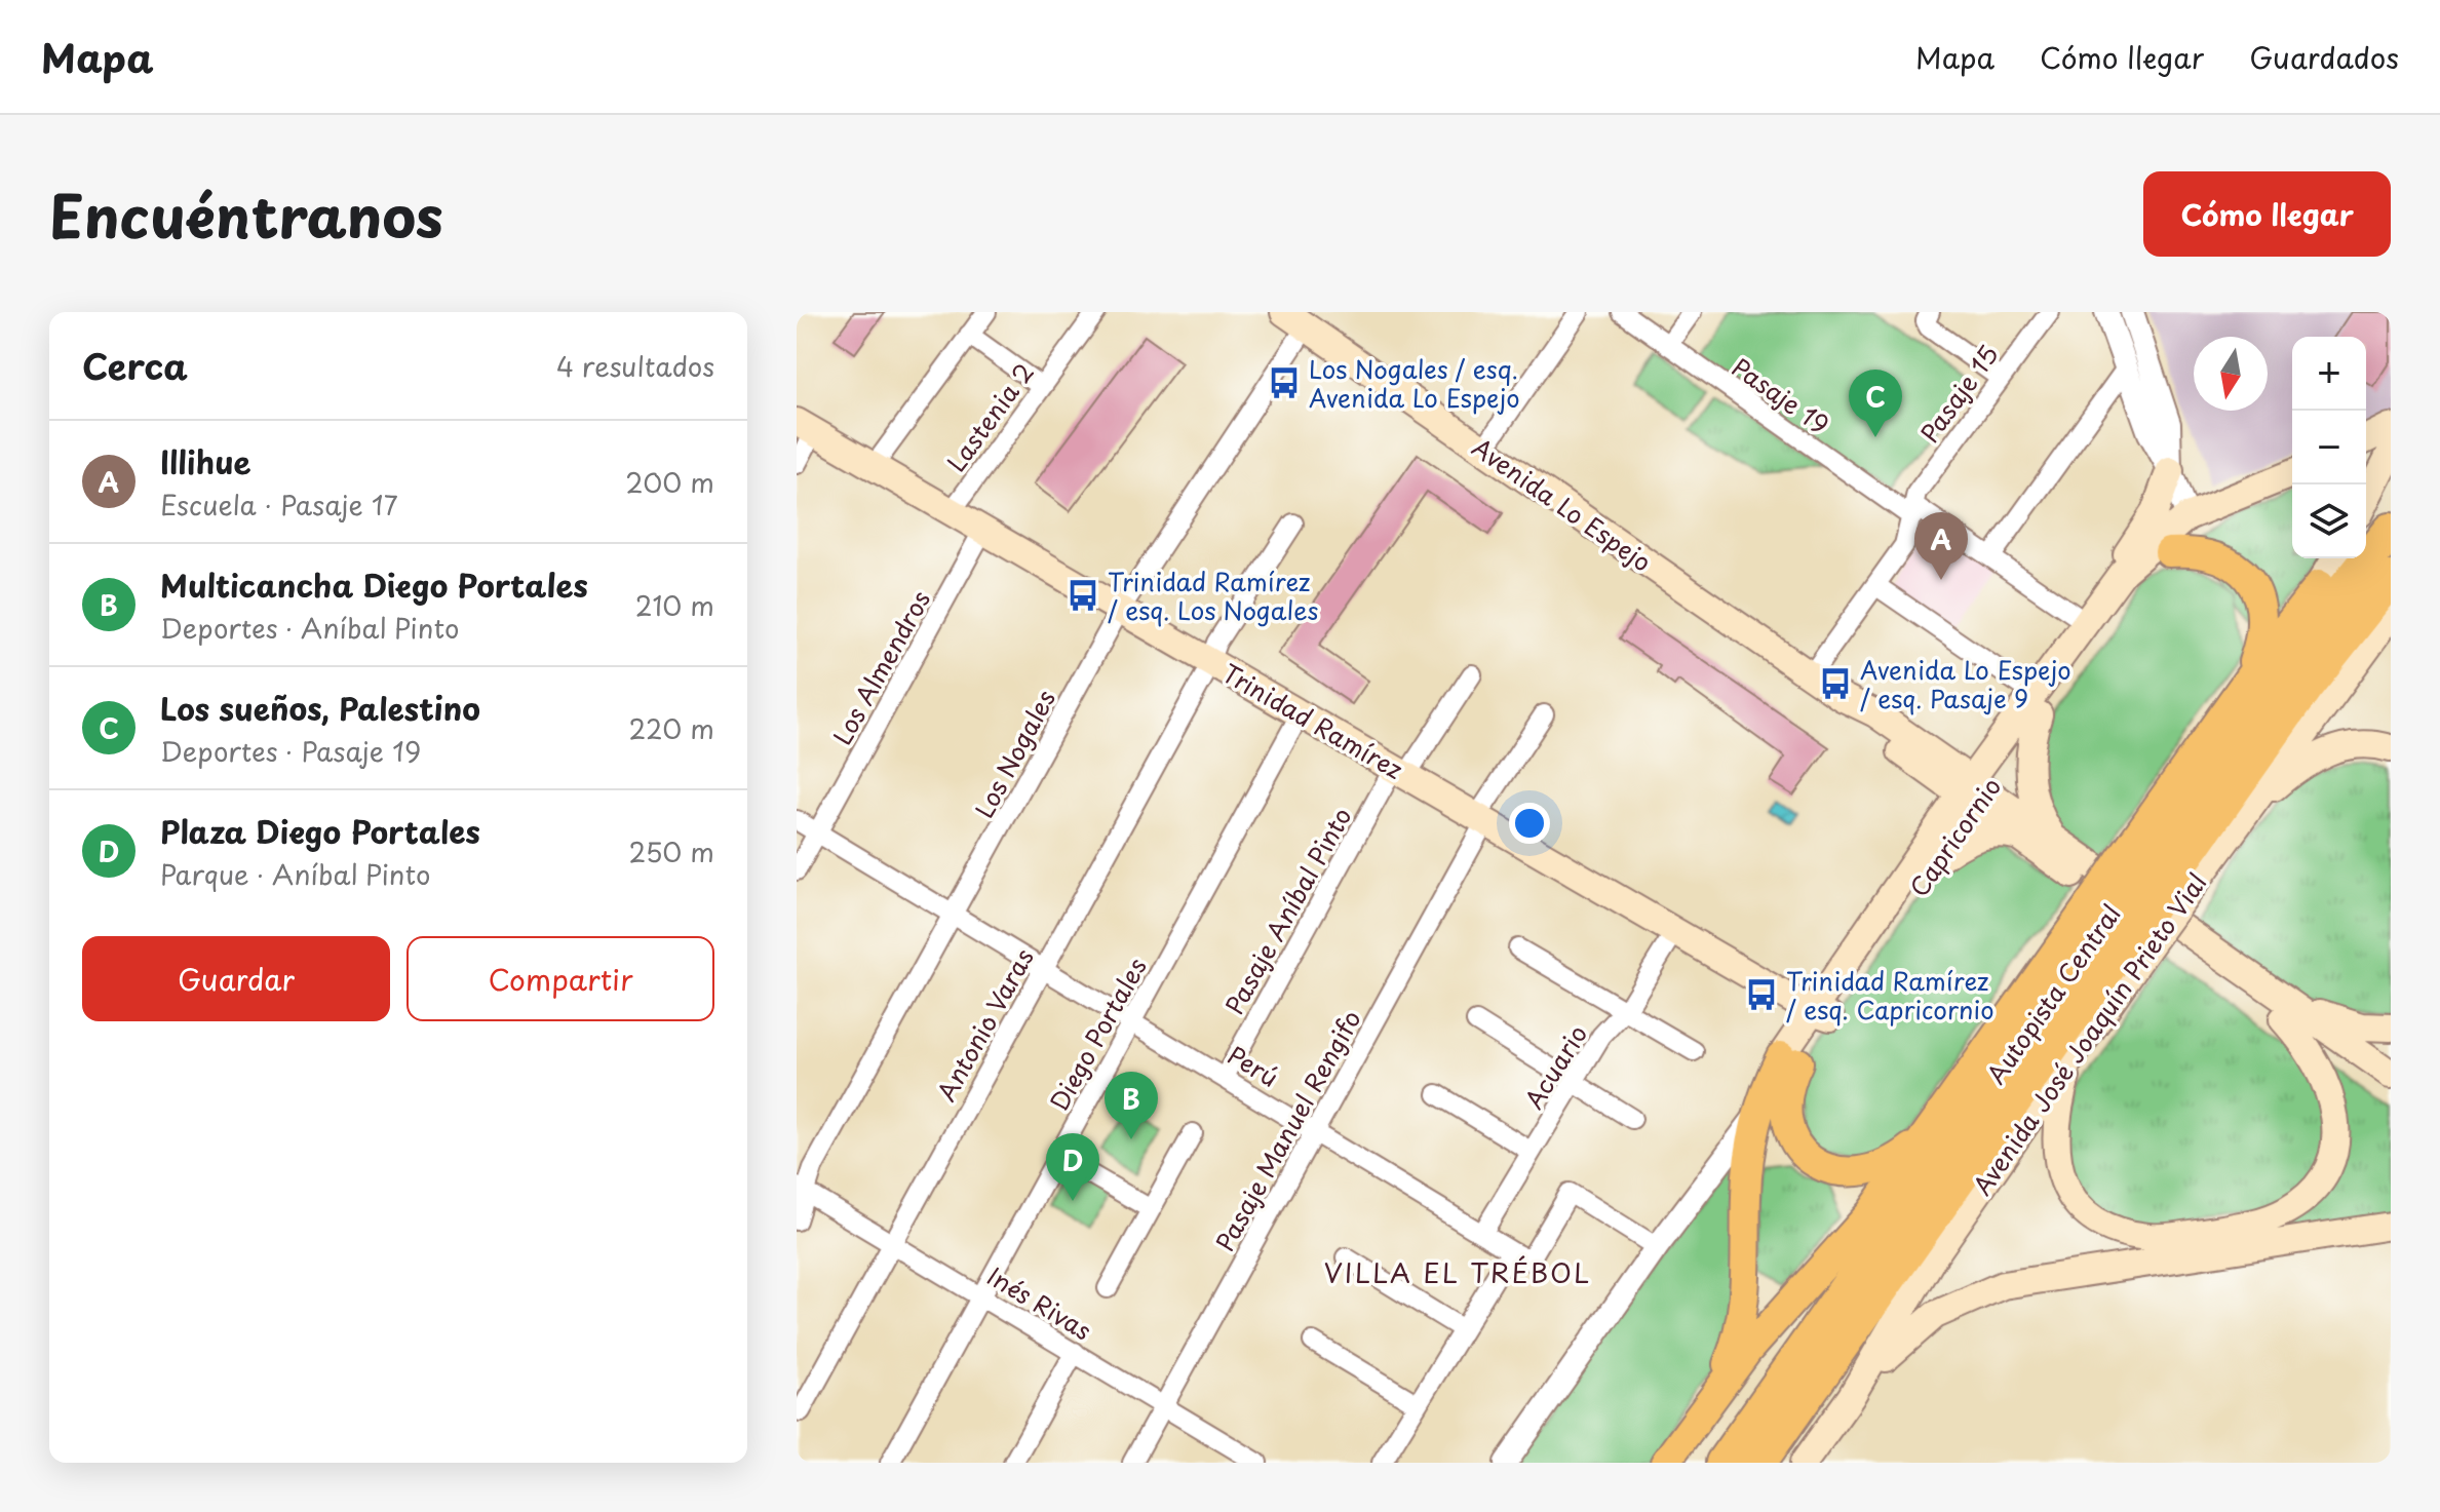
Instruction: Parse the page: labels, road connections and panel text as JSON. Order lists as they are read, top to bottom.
{
  "streets": {
    "highway": ["Autopista Central"],
    "main road": [
      "Avenida Lo Espejo",
      "Trinidad Ramírez",
      "Capricornio",
      "Avenida José Joaquín Prieto Vial"
    ],
    "street": [
      "Pasaje 15",
      "Pasaje 19",
      "Lastenia 2",
      "Los Almendros",
      "Los Nogales",
      "Pasaje Aníbal Pinto",
      "Antonio Varas",
      "Diego Portales",
      "Perú",
      "Acuario",
      "Pasaje Manuel Rengifo",
      "Inés Rivas"
    ]
  },
  "crossings": [
    ["Pasaje 15", "Pasaje 19"],
    ["Pasaje 15", "Avenida Lo Espejo"],
    ["Pasaje 19", "Capricornio"],
    ["Lastenia 2", "Trinidad Ramírez"],
    ["Avenida Lo Espejo", "Los Nogales"],
    ["Avenida Lo Espejo", "Capricornio"],
    ["Los Almendros", "Trinidad Ramírez"],
    ["Los Almendros", "Perú"],
    ["Trinidad Ramírez", "Los Nogales"],
    ["Trinidad Ramírez", "Capricornio"],
    ["Trinidad Ramírez", "Pasaje Aníbal Pinto"],
    ["Trinidad Ramírez", "Antonio Varas"],
    ["Trinidad Ramírez", "Diego Portales"],
    ["Trinidad Ramírez", "Acuario"],
    ["Trinidad Ramírez", "Pasaje Manuel Rengifo"],
    ["Los Nogales", "Perú"],
    ["Los Nogales", "Inés Rivas"],
    ["Pasaje Aníbal Pinto", "Perú"],
    ["Autopista Central", "Avenida José Joaquín Prieto Vial"],
    ["Antonio Varas", "Perú"],
    ["Antonio Varas", "Inés Rivas"],
    ["Diego Portales", "Perú"],
    ["Diego Portales", "Inés Rivas"],
    ["Perú", "Acuario"],
    ["Perú", "Pasaje Manuel Rengifo"],
    ["Pasaje Manuel Rengifo", "Inés Rivas"]
  ],
  "districts": ["VILLA EL TRÉBOL"],
  "places": {
    "bus stop": [
      "Los Nogales / esq. Avenida Lo Espejo",
      "Trinidad Ramírez / esq. Los Nogales",
      "Avenida Lo Espejo / esq. Pasaje 9",
      "Trinidad Ramírez / esq. Capricornio"
    ]
  },
  "north": "bottom",
  "page": {
    "header": "Mapa",
    "nav": ["Mapa", "Cómo llegar", "Guardados"],
    "title": "Encuéntranos",
    "buttons": [
      "Cómo llegar",
      ["Guardar", "Compartir"]
    ],
    "heading": ["Cerca", "4 resultados"],
    "map_buttons": ["+", "−"],
    "pins": [
      "C",
      "A",
      "B",
      "D"
    ],
    "list": [
      {
        "mark": "A",
        "name": "Illihue",
        "note": "Escuela · Pasaje 17",
        "value": "200 m"
      },
      {
        "mark": "B",
        "name": "Multicancha Diego Portales",
        "note": "Deportes · Aníbal Pinto",
        "value": "210 m"
      },
      {
        "mark": "C",
        "name": "Los sueños, Palestino",
        "note": "Deportes · Pasaje 19",
        "value": "220 m"
      },
      {
        "mark": "D",
        "name": "Plaza Diego Portales",
        "note": "Parque · Aníbal Pinto",
        "value": "250 m"
      }
    ]
  }
}
